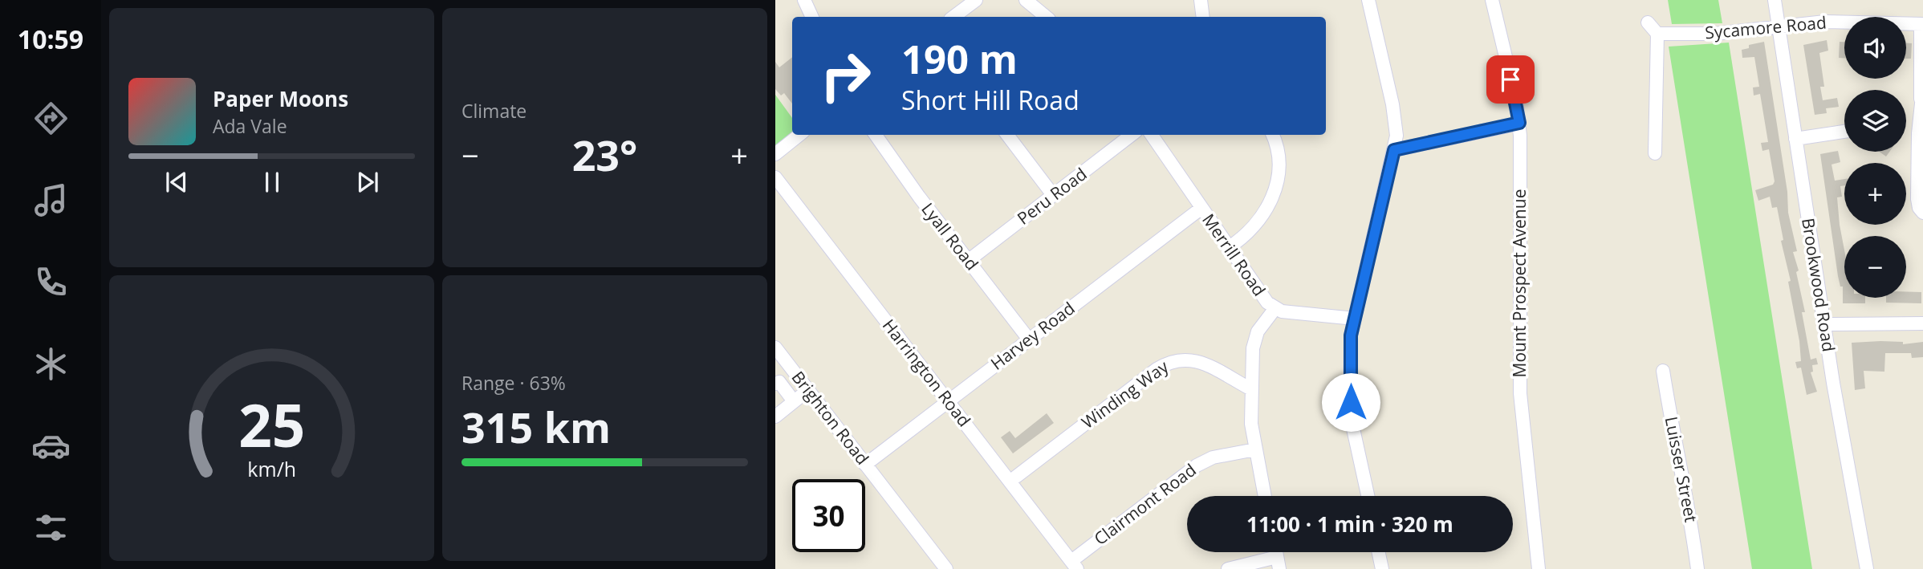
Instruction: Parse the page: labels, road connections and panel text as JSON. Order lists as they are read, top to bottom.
{
  "streets": {
    "street": [
      "Sycamore Road",
      "Peru Road",
      "Lyall Road",
      "Merrill Road",
      "Mount Prospect Avenue",
      "Brookwood Road",
      "Harvey Road",
      "Harrington Road",
      "Winding Way",
      "Brighton Road",
      "Luisser Street",
      "Clairmont Road"
    ]
  },
  "crossings": [
    ["Sycamore Road", "Brookwood Road"],
    ["Peru Road", "Lyall Road"],
    ["Lyall Road", "Harvey Road"],
    ["Merrill Road", "Harvey Road"],
    ["Harvey Road", "Harrington Road"],
    ["Harvey Road", "Brighton Road"],
    ["Harrington Road", "Winding Way"],
    ["Harrington Road", "Clairmont Road"]
  ],
  "page": {
    "tabs": "10:59",
    "tile": [
      "Climate",
      ["Range · 63%", "315 km"]
    ],
    "map_buttons": ["+", "−"],
    "turn": ["190 m", "Short Hill Road"],
    "song": ["Paper Moons", "Ada Vale"],
    "heat": ["−", "23°", "+"],
    "limit": "30",
    "trip": "11:00 · 1 min · 320 m",
    "gauge": ["25", "km/h"]
  }
}
